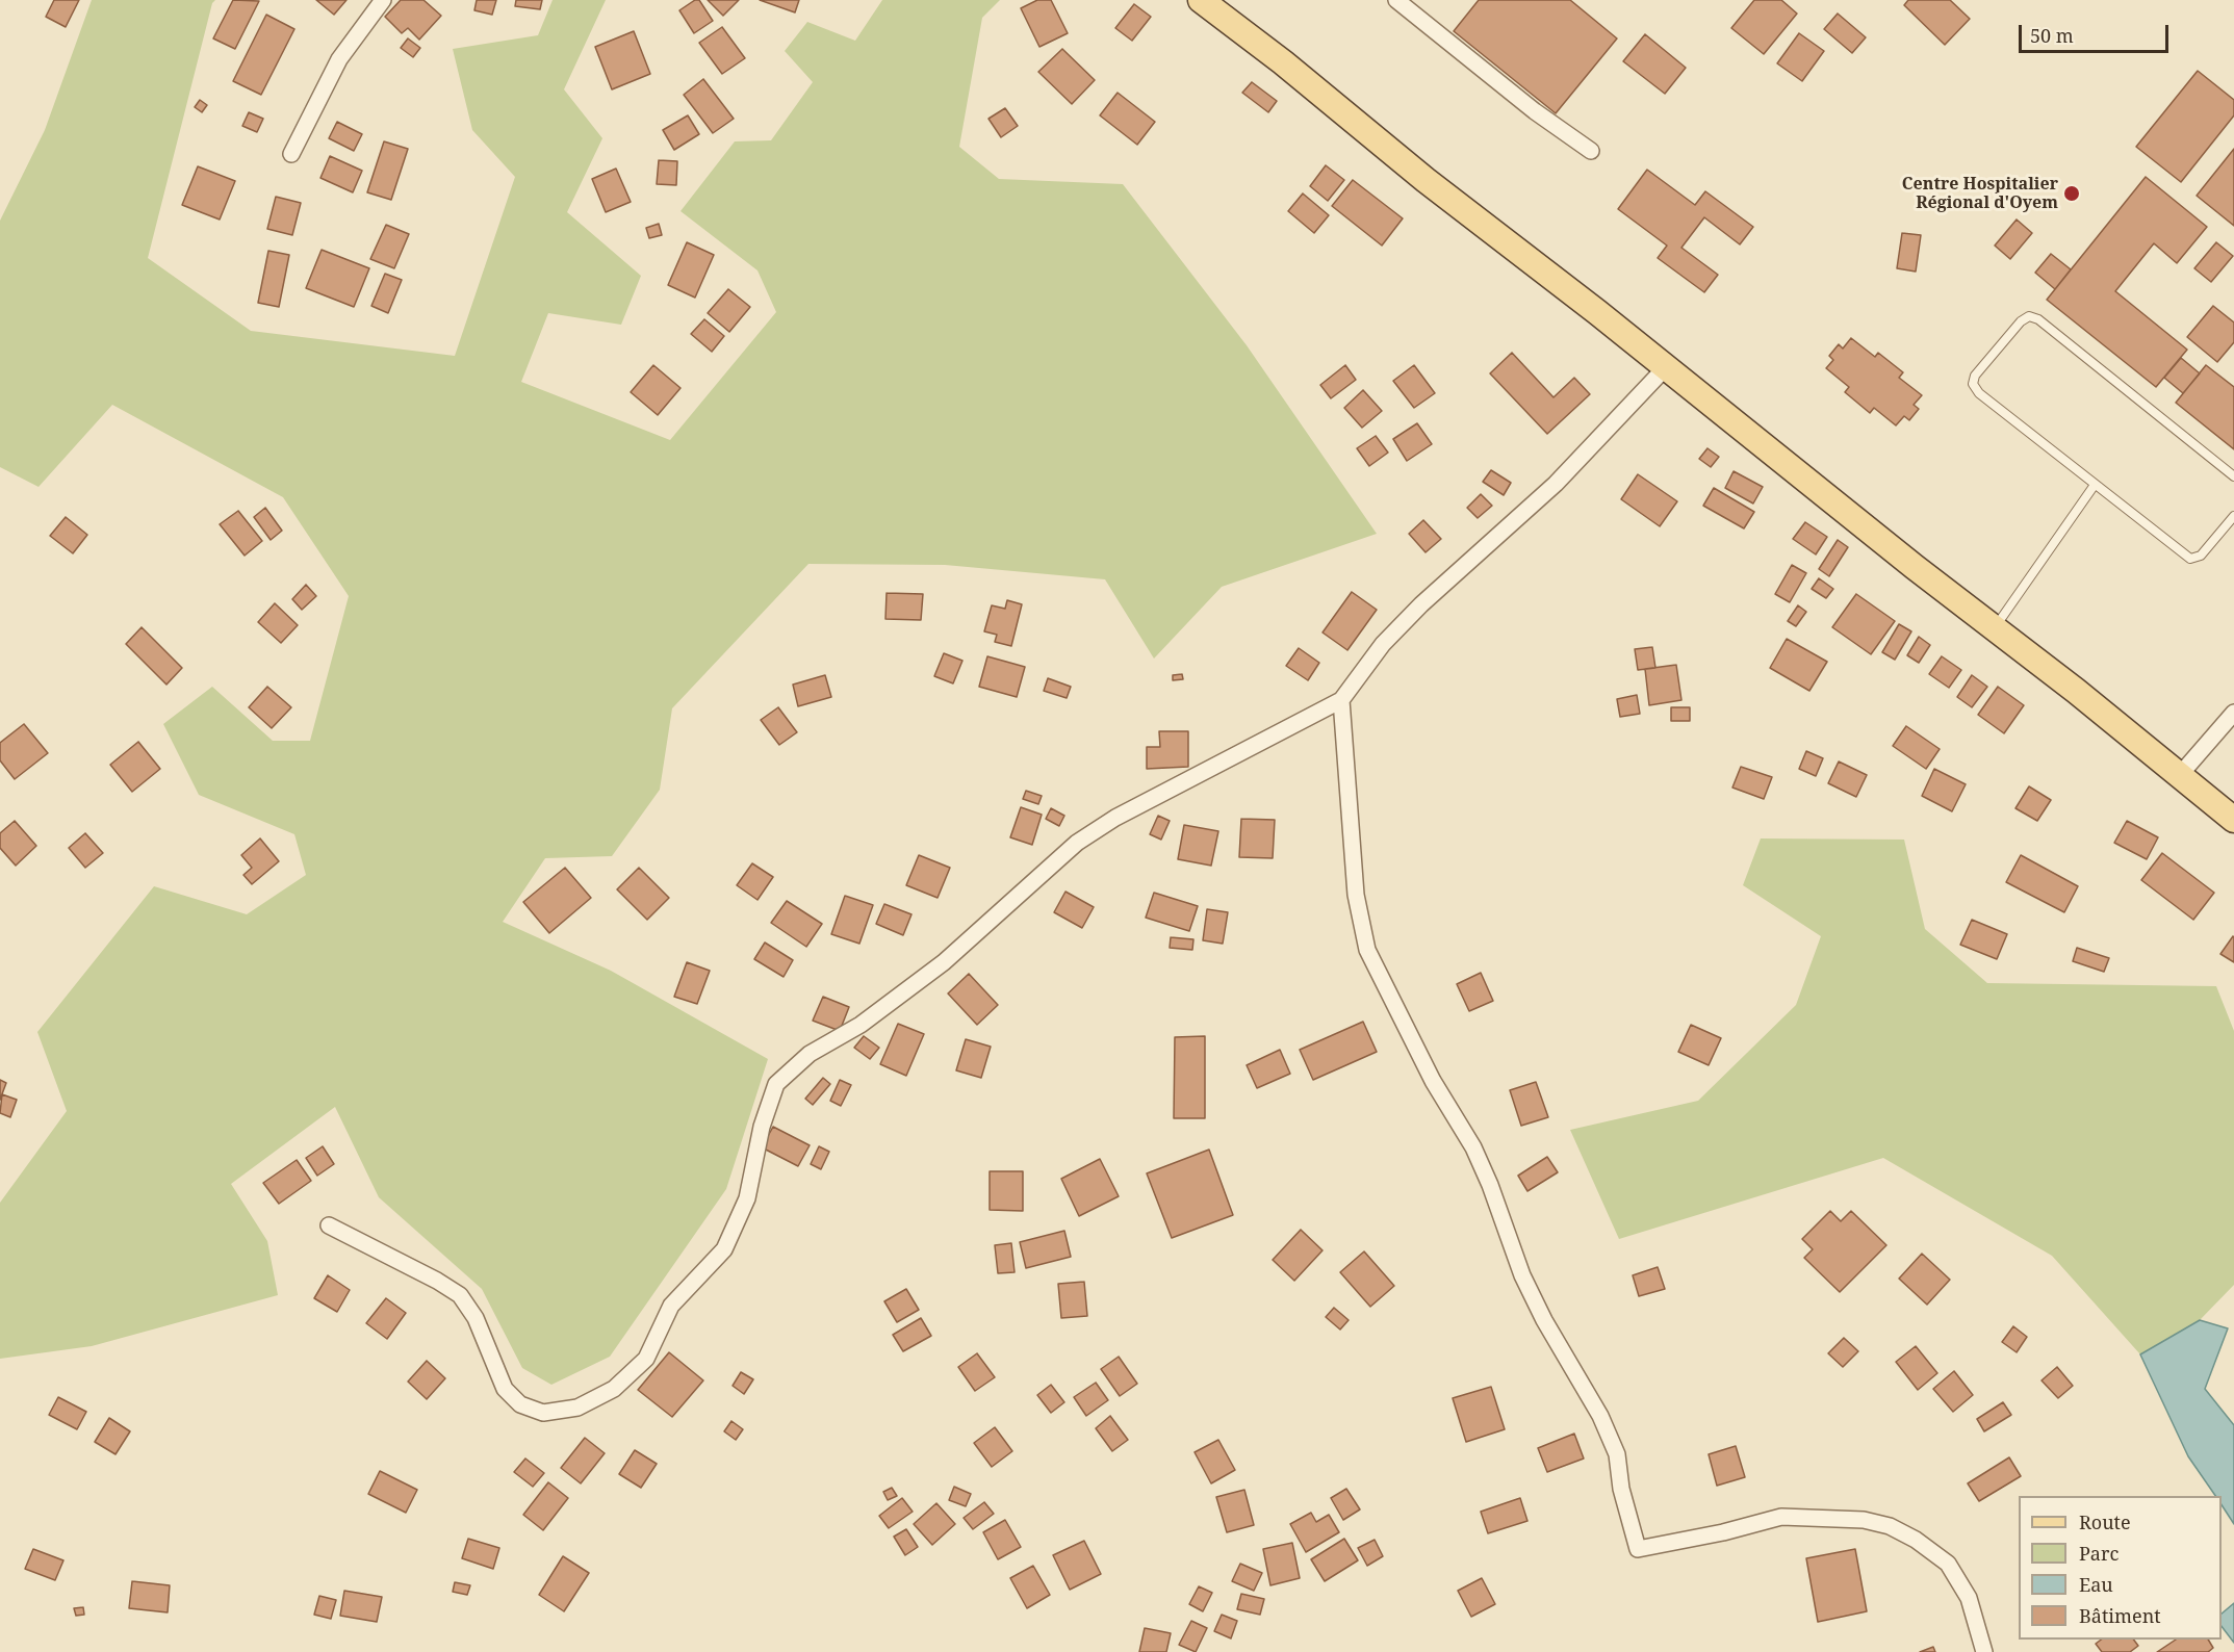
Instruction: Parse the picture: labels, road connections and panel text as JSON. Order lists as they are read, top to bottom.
{
  "places": ["Centre Hospitalier Régional d'Oyem"],
  "legend": [
    "Route",
    "Parc",
    "Eau",
    "Bâtiment"
  ],
  "scale_bar": "50 m"
}
